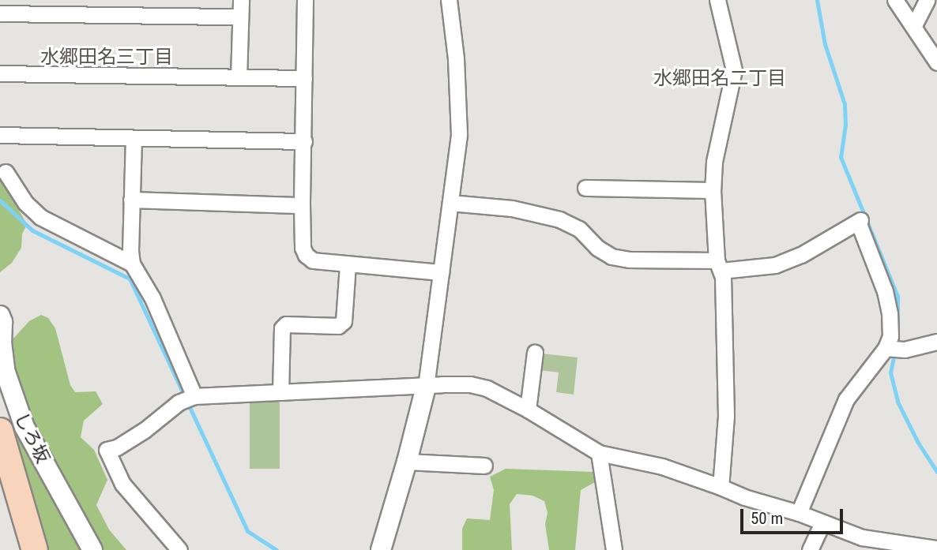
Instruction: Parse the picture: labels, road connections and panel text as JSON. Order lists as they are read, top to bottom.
{
  "streets": {
    "street": ["しろ坂"]
  },
  "districts": ["水郷田名三丁目", "水郷田名二丁目"],
  "scale_bar": "50 m"
}
